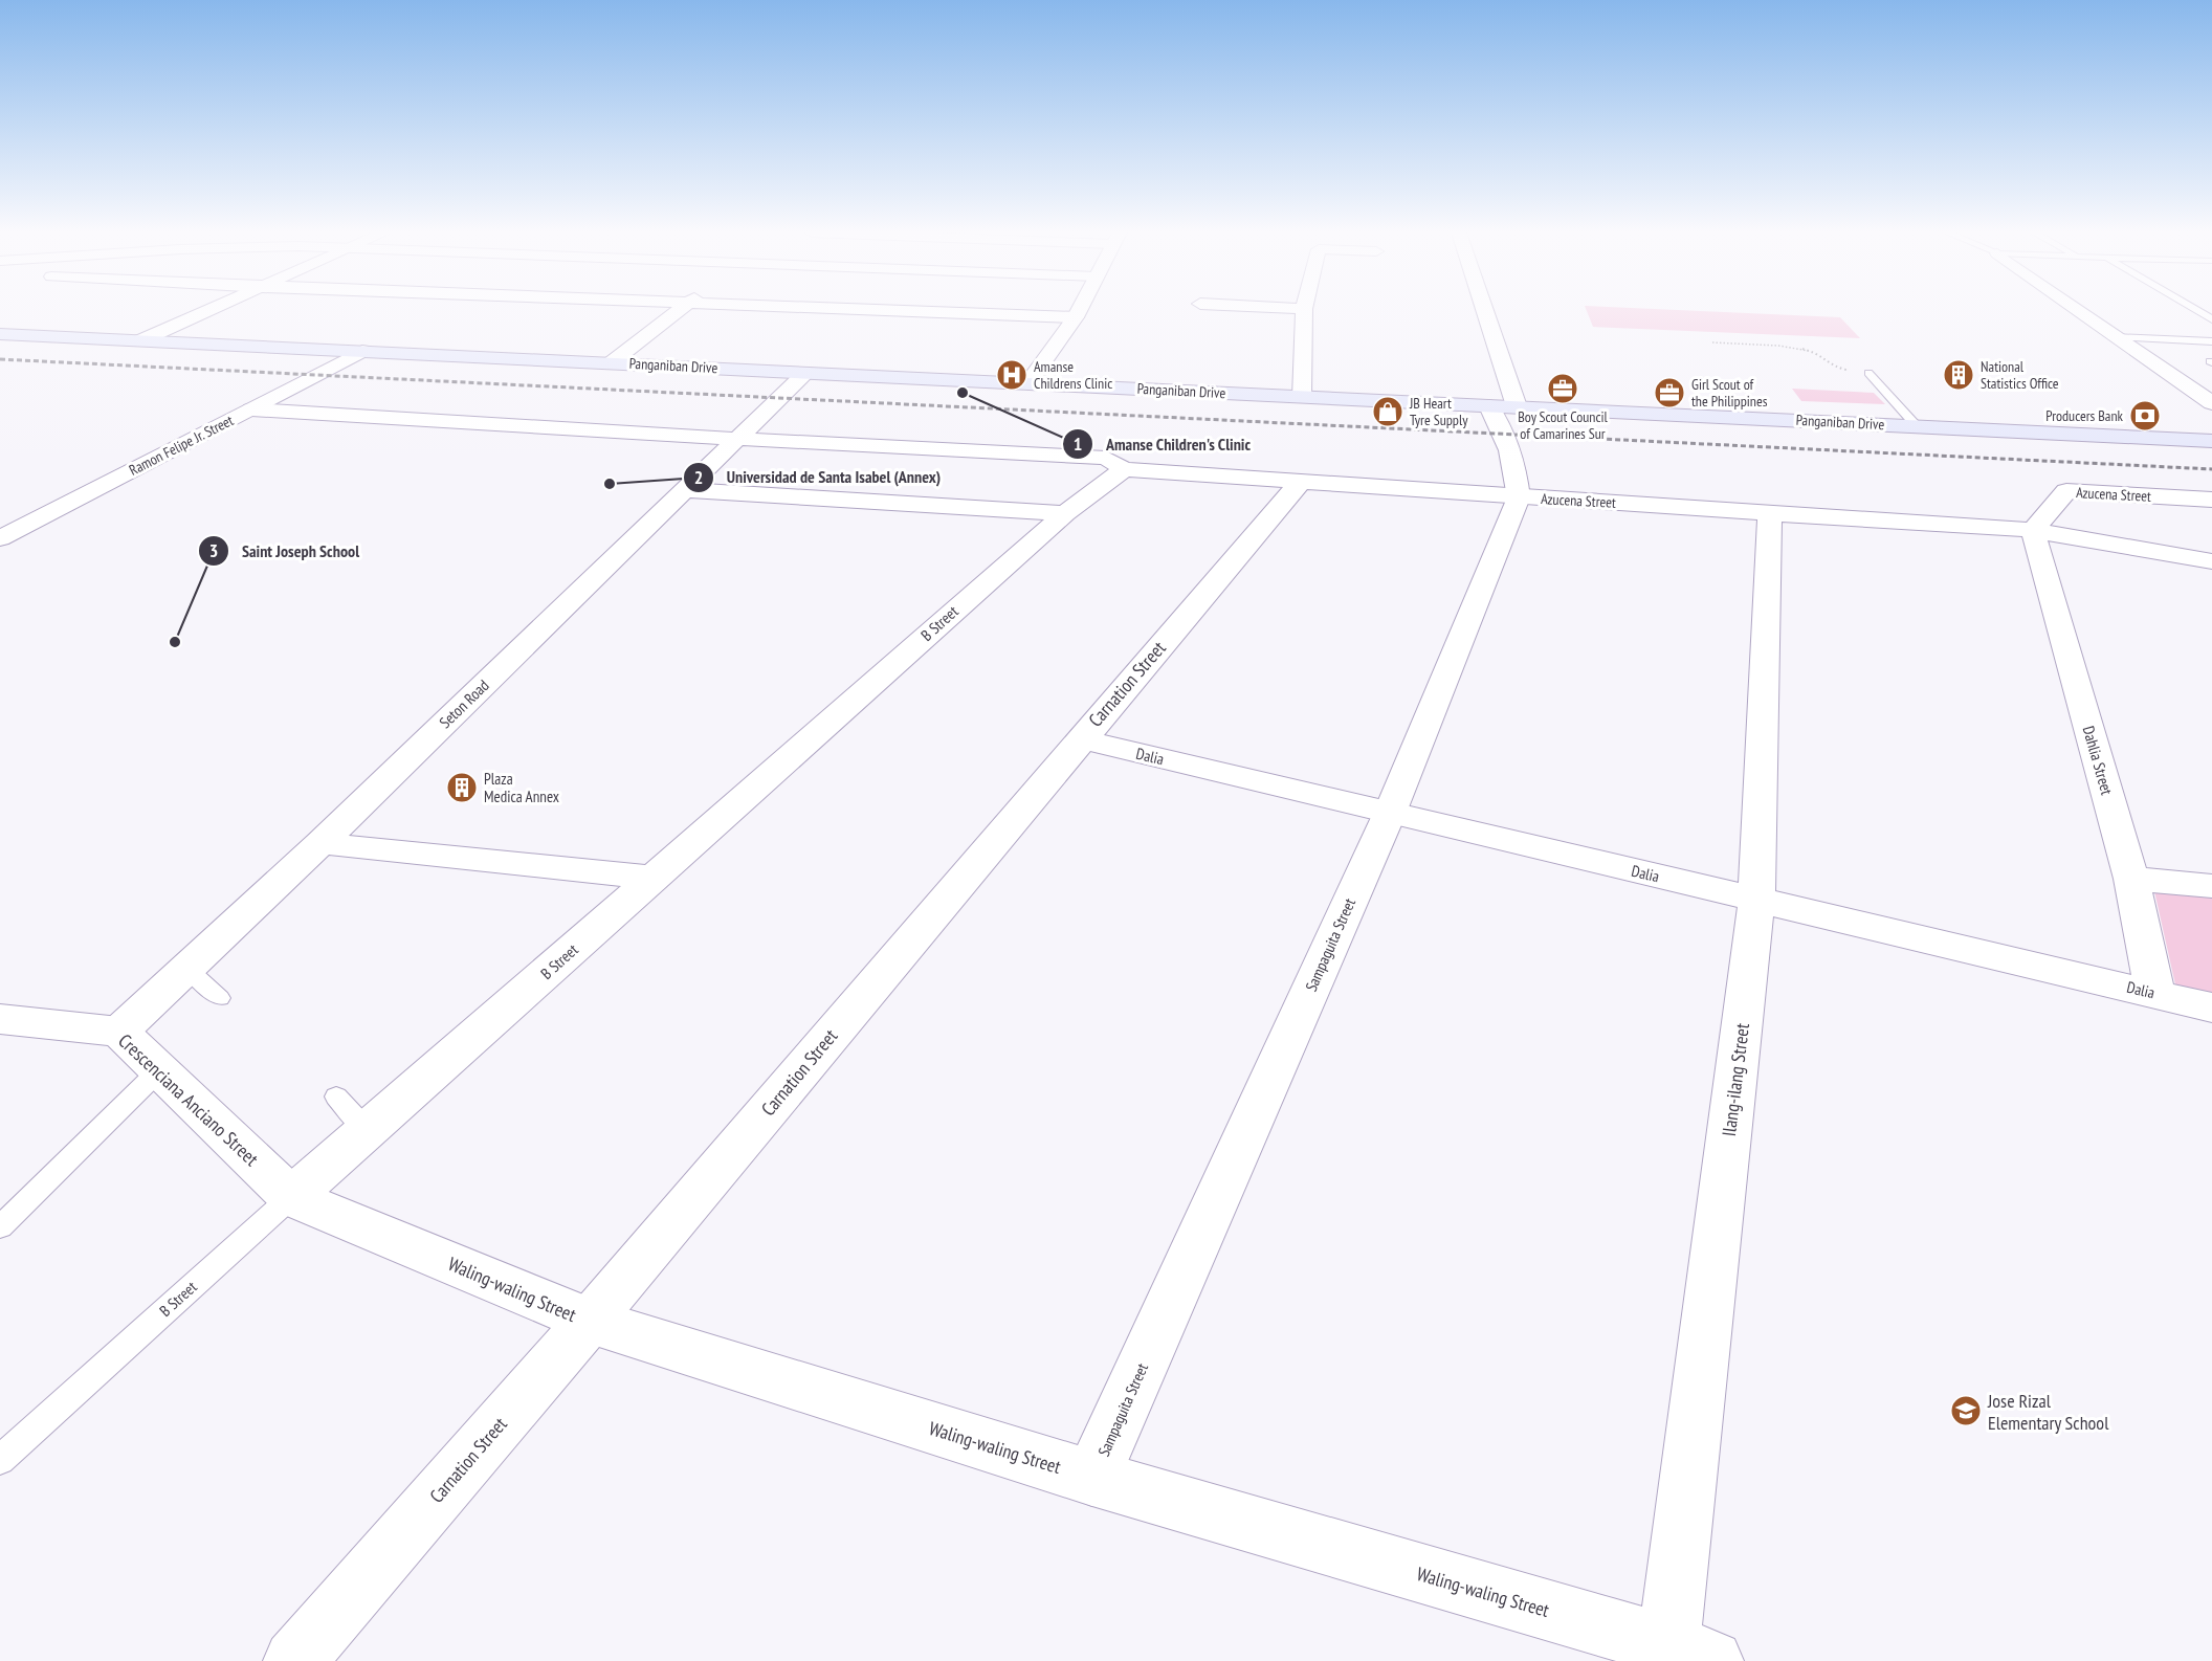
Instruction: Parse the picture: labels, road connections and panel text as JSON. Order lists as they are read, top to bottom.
{
  "streets": {
    "main road": ["Panganiban Drive"],
    "street": [
      "Ramon Felipe Jr. Street",
      "Azucena Street",
      "B Street",
      "Carnation Street",
      "Seton Road",
      "Dalia",
      "Dahlia Street",
      "Sampaguita Street",
      "Ilang-ilang Street",
      "Crescenciana Anciano Street",
      "Waling-waling Street"
    ]
  },
  "crossings": [
    ["Panganiban Drive", "Ramon Felipe Jr. Street"],
    ["Panganiban Drive", "Seton Road"],
    ["Panganiban Drive", "Sampaguita Street"],
    ["Ramon Felipe Jr. Street", "Azucena Street"],
    ["Azucena Street", "B Street"],
    ["Azucena Street", "Carnation Street"],
    ["Azucena Street", "Seton Road"],
    ["Azucena Street", "Dahlia Street"],
    ["Azucena Street", "Sampaguita Street"],
    ["Azucena Street", "Ilang-ilang Street"],
    ["B Street", "Crescenciana Anciano Street"],
    ["B Street", "Waling-waling Street"],
    ["Carnation Street", "Dalia"],
    ["Carnation Street", "Waling-waling Street"],
    ["Seton Road", "Crescenciana Anciano Street"],
    ["Dalia", "Dahlia Street"],
    ["Dalia", "Sampaguita Street"],
    ["Dalia", "Ilang-ilang Street"],
    ["Sampaguita Street", "Waling-waling Street"],
    ["Ilang-ilang Street", "Waling-waling Street"],
    ["Crescenciana Anciano Street", "Waling-waling Street"]
  ],
  "places": {
    "hospital": ["Amanse Childrens Clinic"],
    "building": ["National Statistics Office", "Plaza Medica Annex"],
    "office": ["Boy Scout Council of Camarines Sur", "Girl Scout of the Philippines"],
    "other": ["Amanse Children's Clinic", "Universidad de Santa Isabel (Annex)", "Saint Joseph School"],
    "shop": ["JB Heart Tyre Supply"],
    "bank": ["Producers Bank"],
    "school or university": ["Jose Rizal Elementary School"]
  }
}
